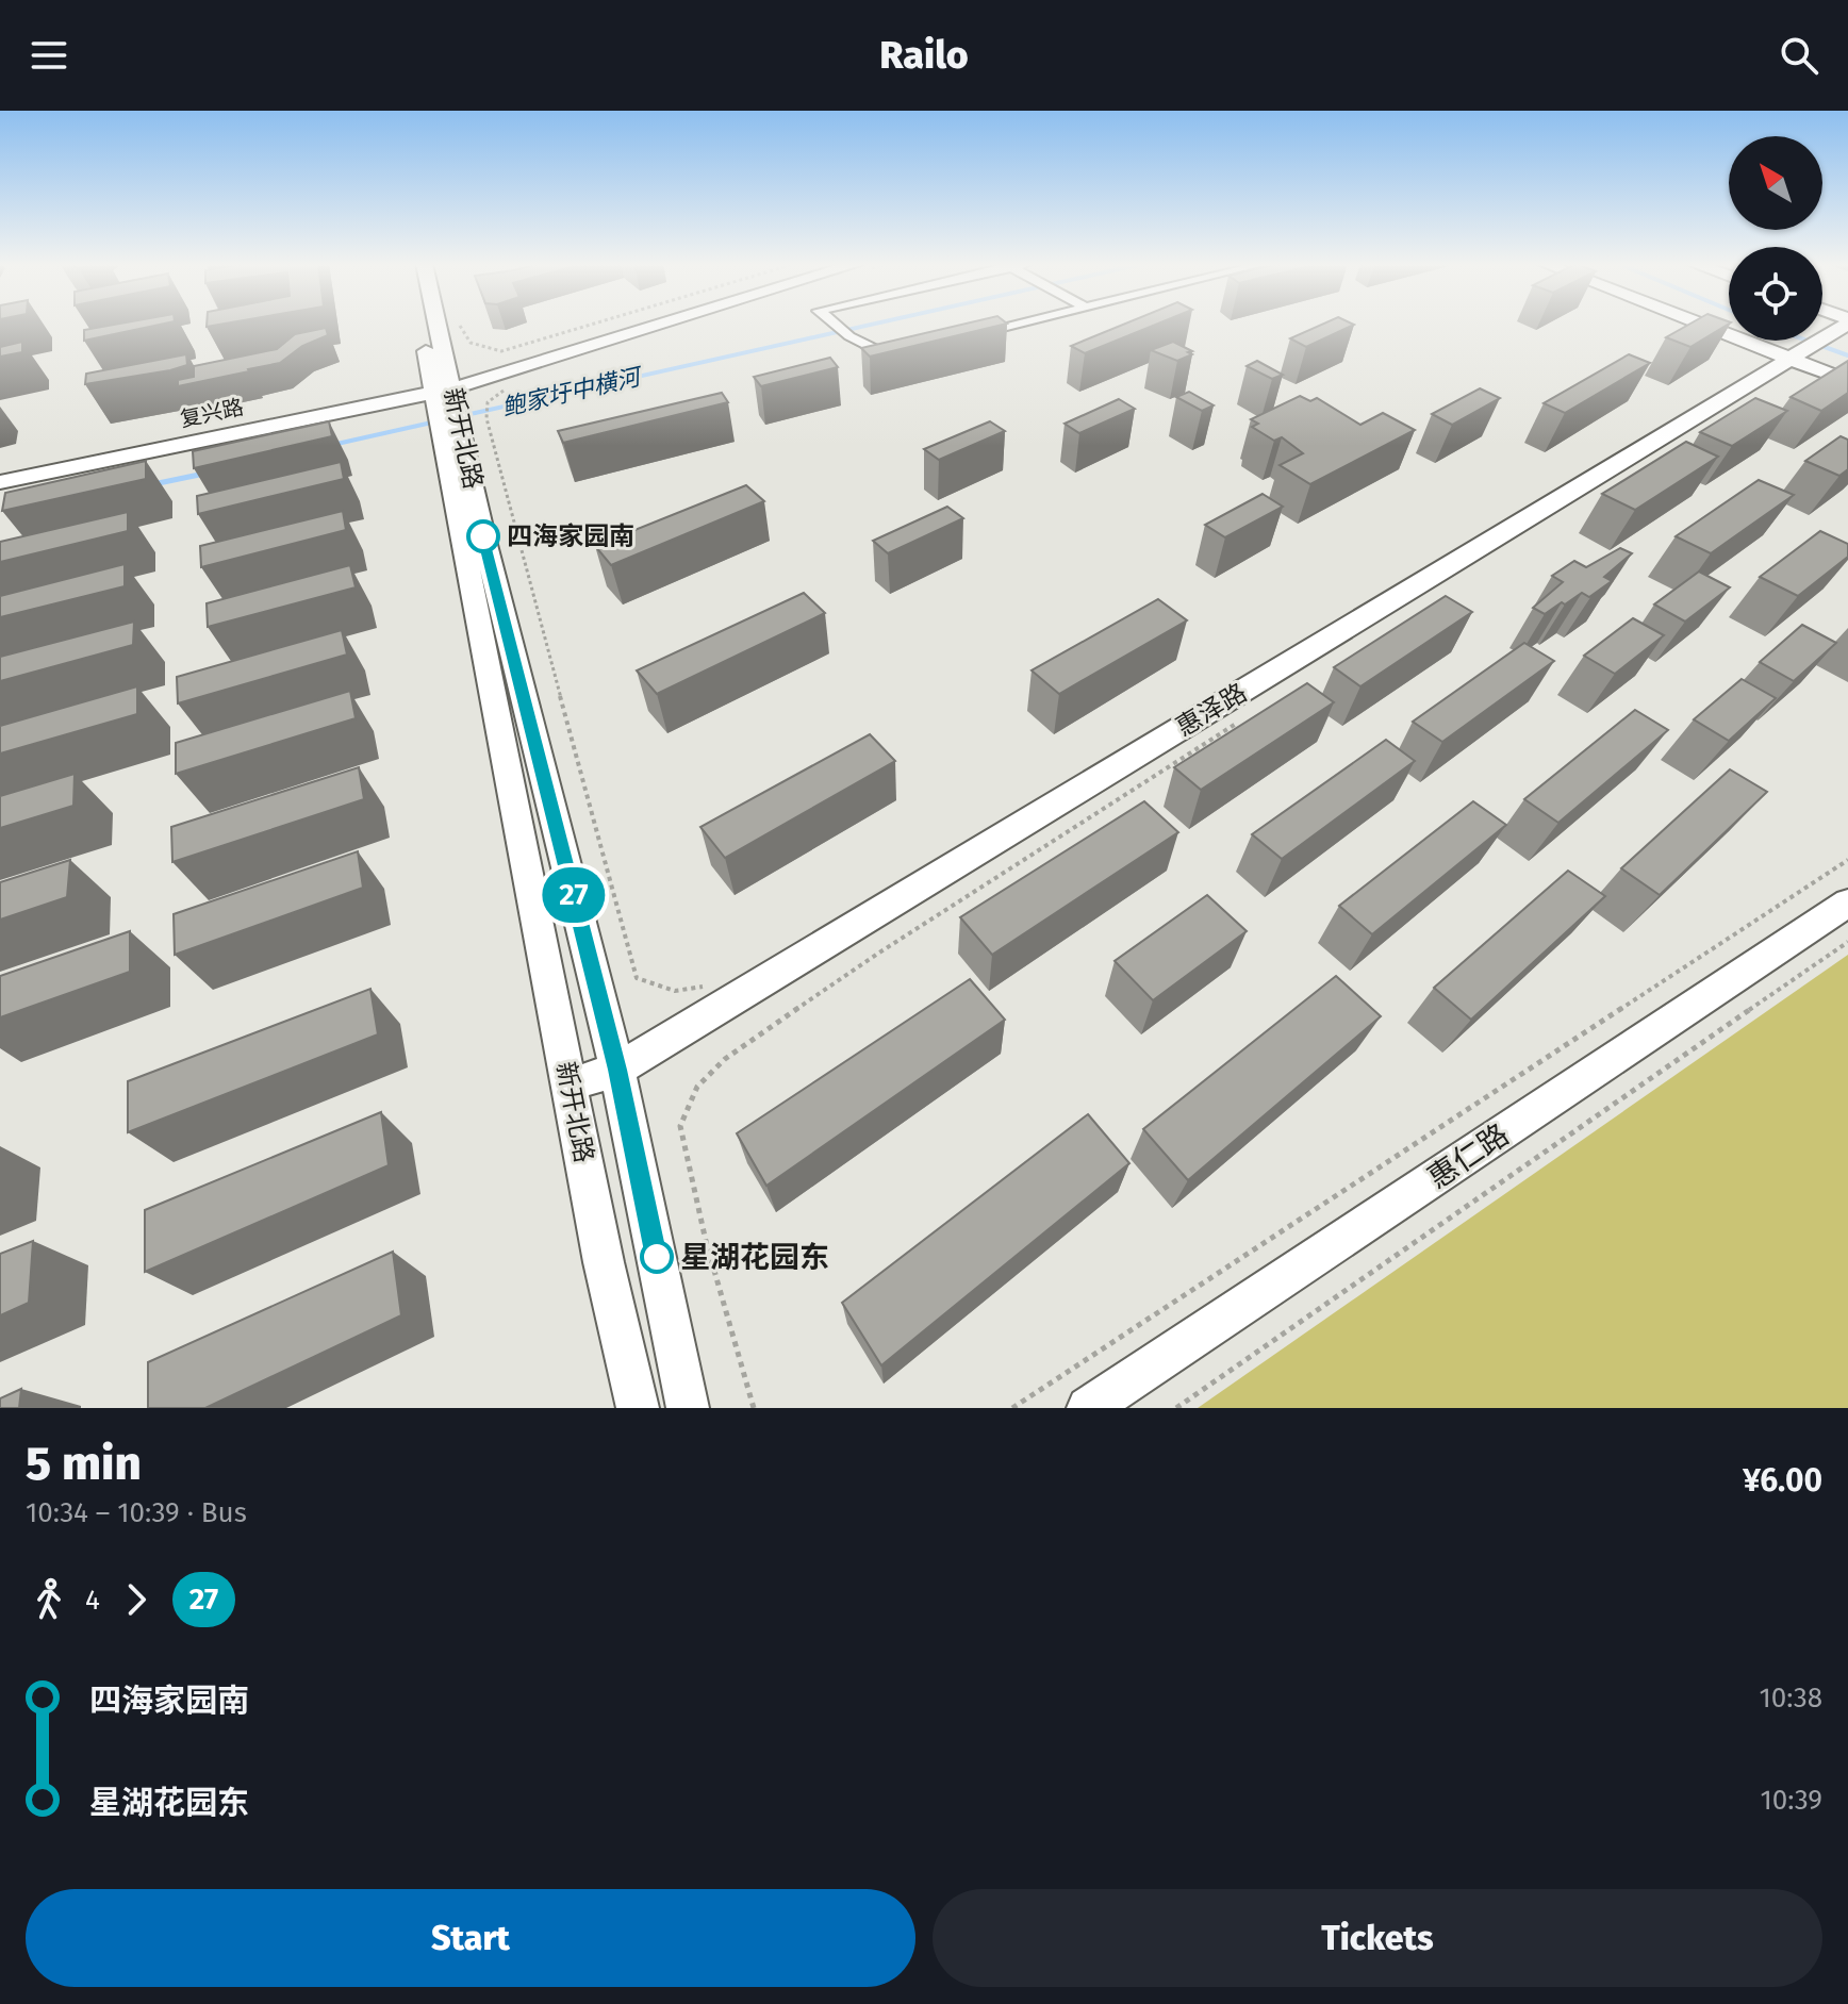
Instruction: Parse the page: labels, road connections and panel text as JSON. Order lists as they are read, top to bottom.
{
  "streets": {
    "street": [
      "复兴路",
      "新开北路",
      "惠泽路",
      "惠仁路"
    ]
  },
  "crossings": [
    ["复兴路", "新开北路"],
    ["新开北路", "惠泽路"]
  ],
  "water": ["鲍家圩中横河"],
  "places": ["四海家园南", "星湖花园东"],
  "lines": ["bus line 27"],
  "north": "top left",
  "page": {
    "header": "Railo",
    "on_map": "27",
    "heading": ["5 min", "10:34 – 10:39 · Bus", "¥6.00"],
    "legs": ["4", "27"],
    "list": [
      {
        "name": "四海家园南",
        "value": "10:38"
      },
      {
        "name": "星湖花园东",
        "value": "10:39"
      }
    ],
    "buttons": ["Start", "Tickets"]
  }
}
